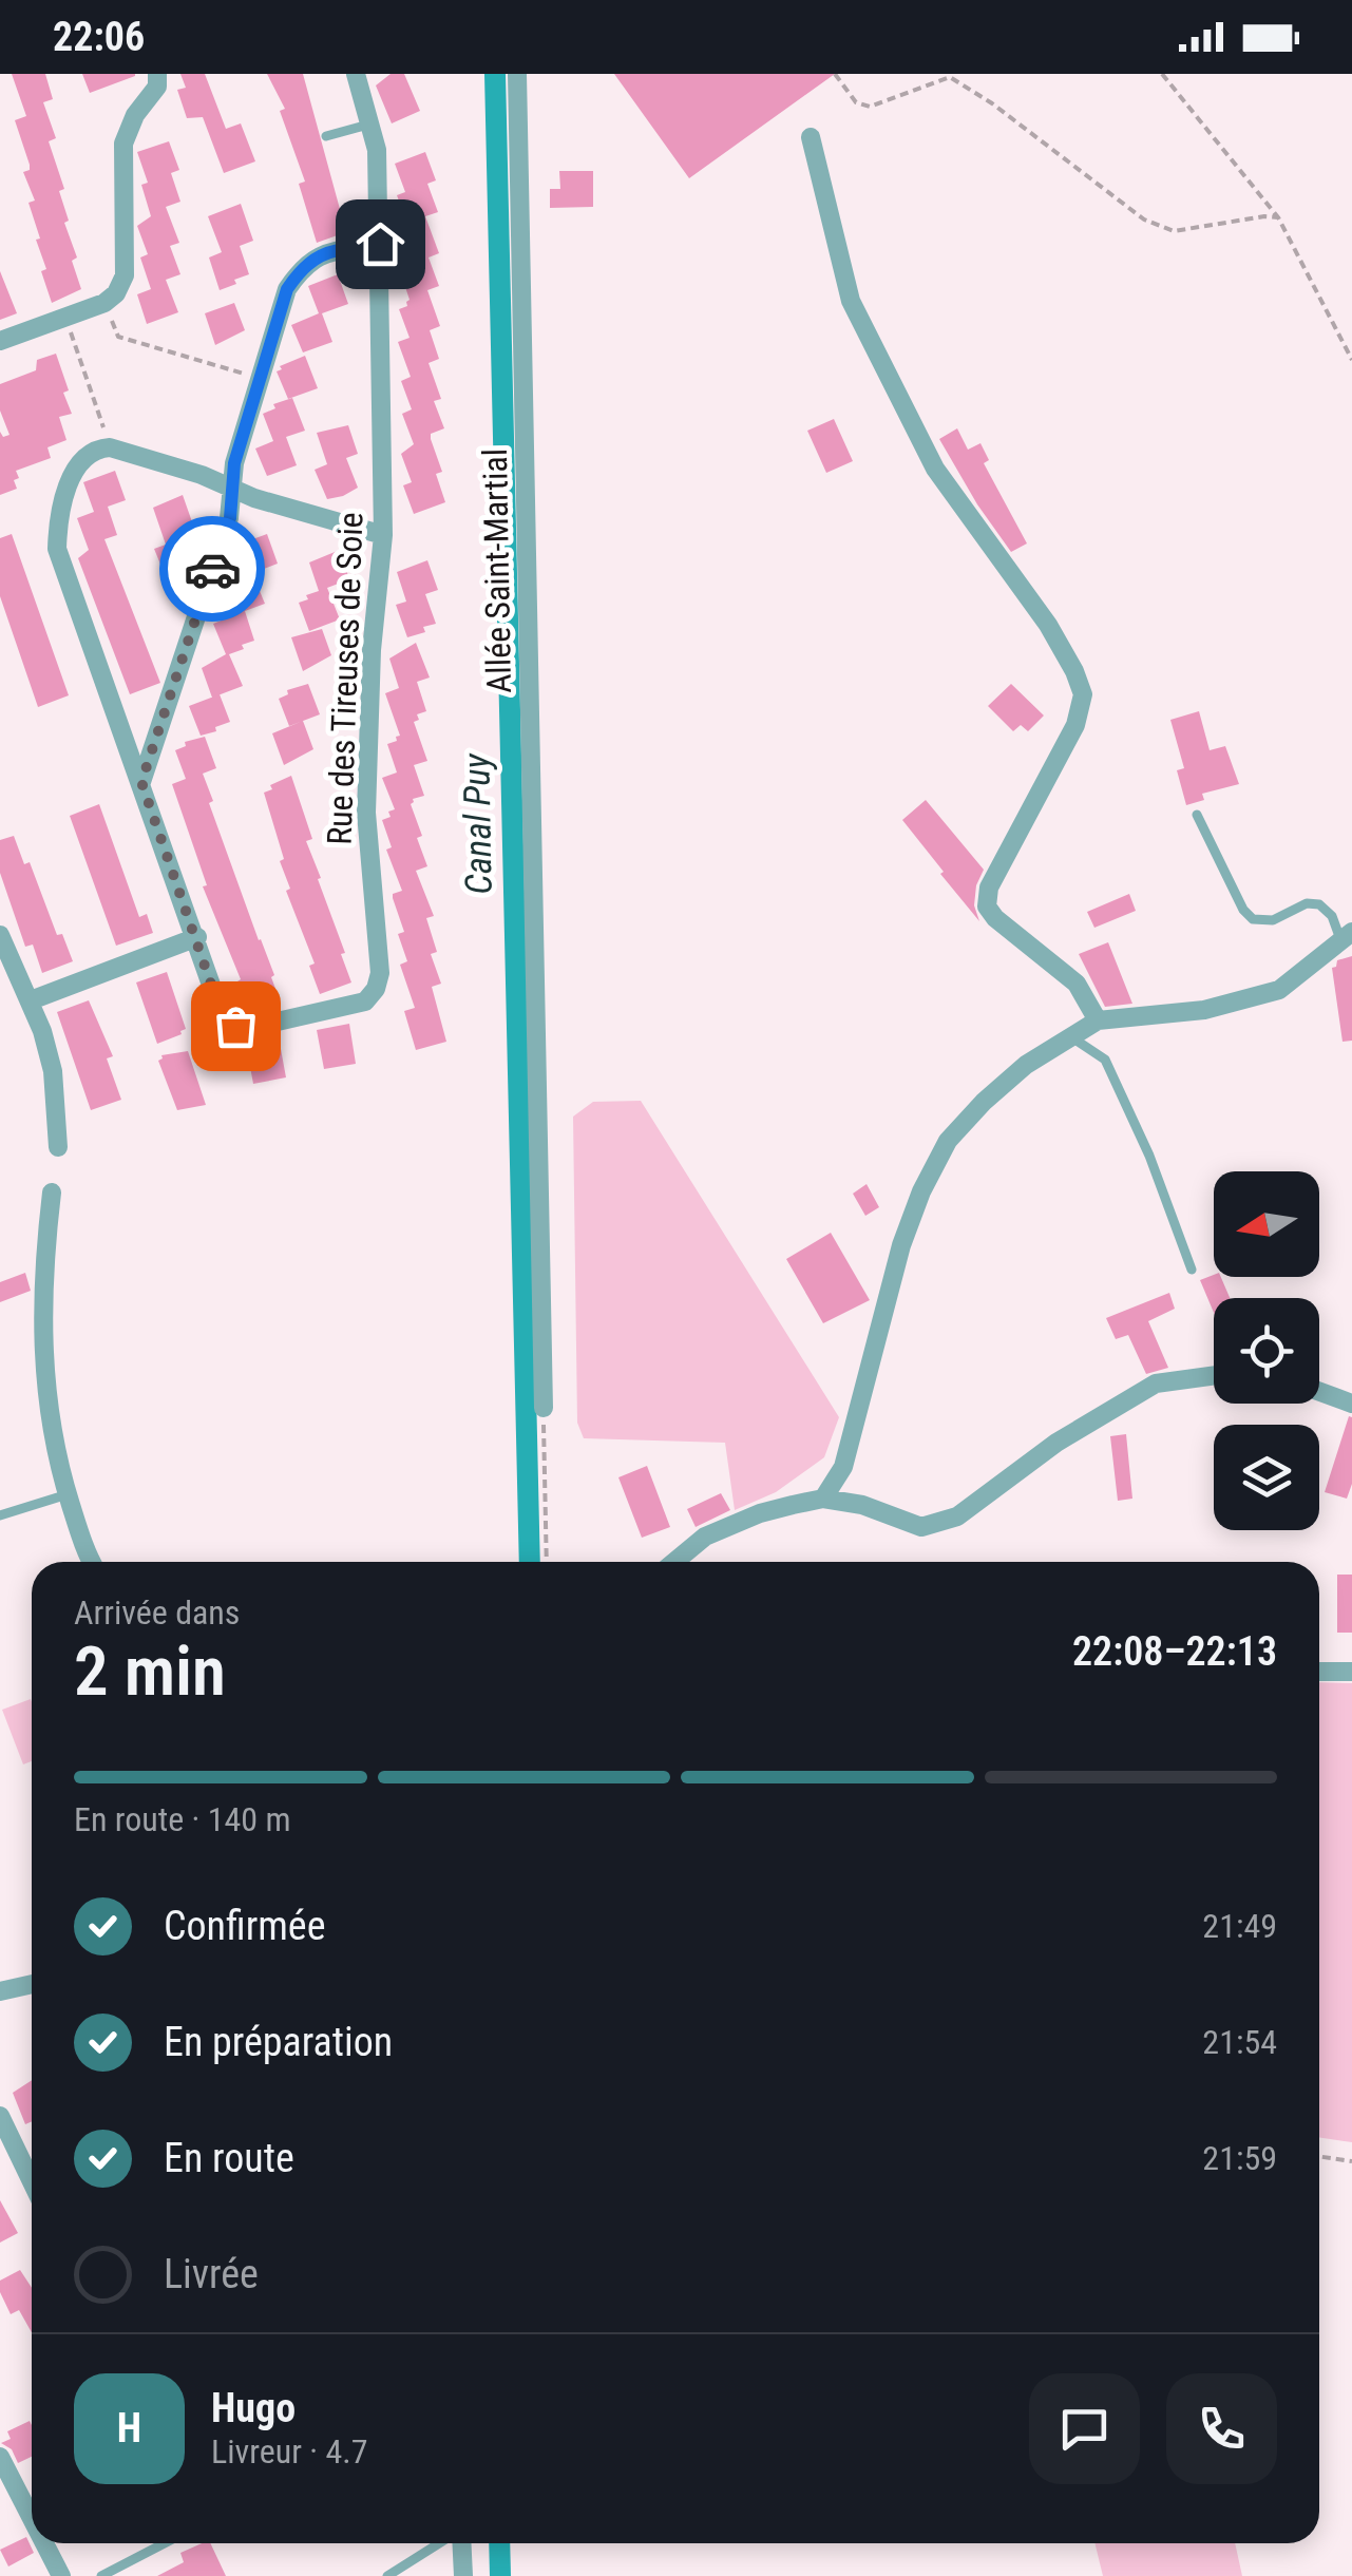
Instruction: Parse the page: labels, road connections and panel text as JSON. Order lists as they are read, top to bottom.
{
  "streets": {
    "street": ["Allée Saint-Martial", "Rue des Tireuses de Soie"]
  },
  "water": ["Canal Puy"],
  "north": "left",
  "page": {
    "status": "22:06",
    "heading": ["2 min", "Arrivée dans", "22:08–22:13"],
    "panel": ["Hugo", "Livreur · 4.7"],
    "bar": "En route · 140 m",
    "list": [
      ["Confirmée", "21:49"],
      ["En préparation", "21:54"],
      ["En route", "21:59"],
      "Livrée"
    ],
    "round": "H"
  }
}
